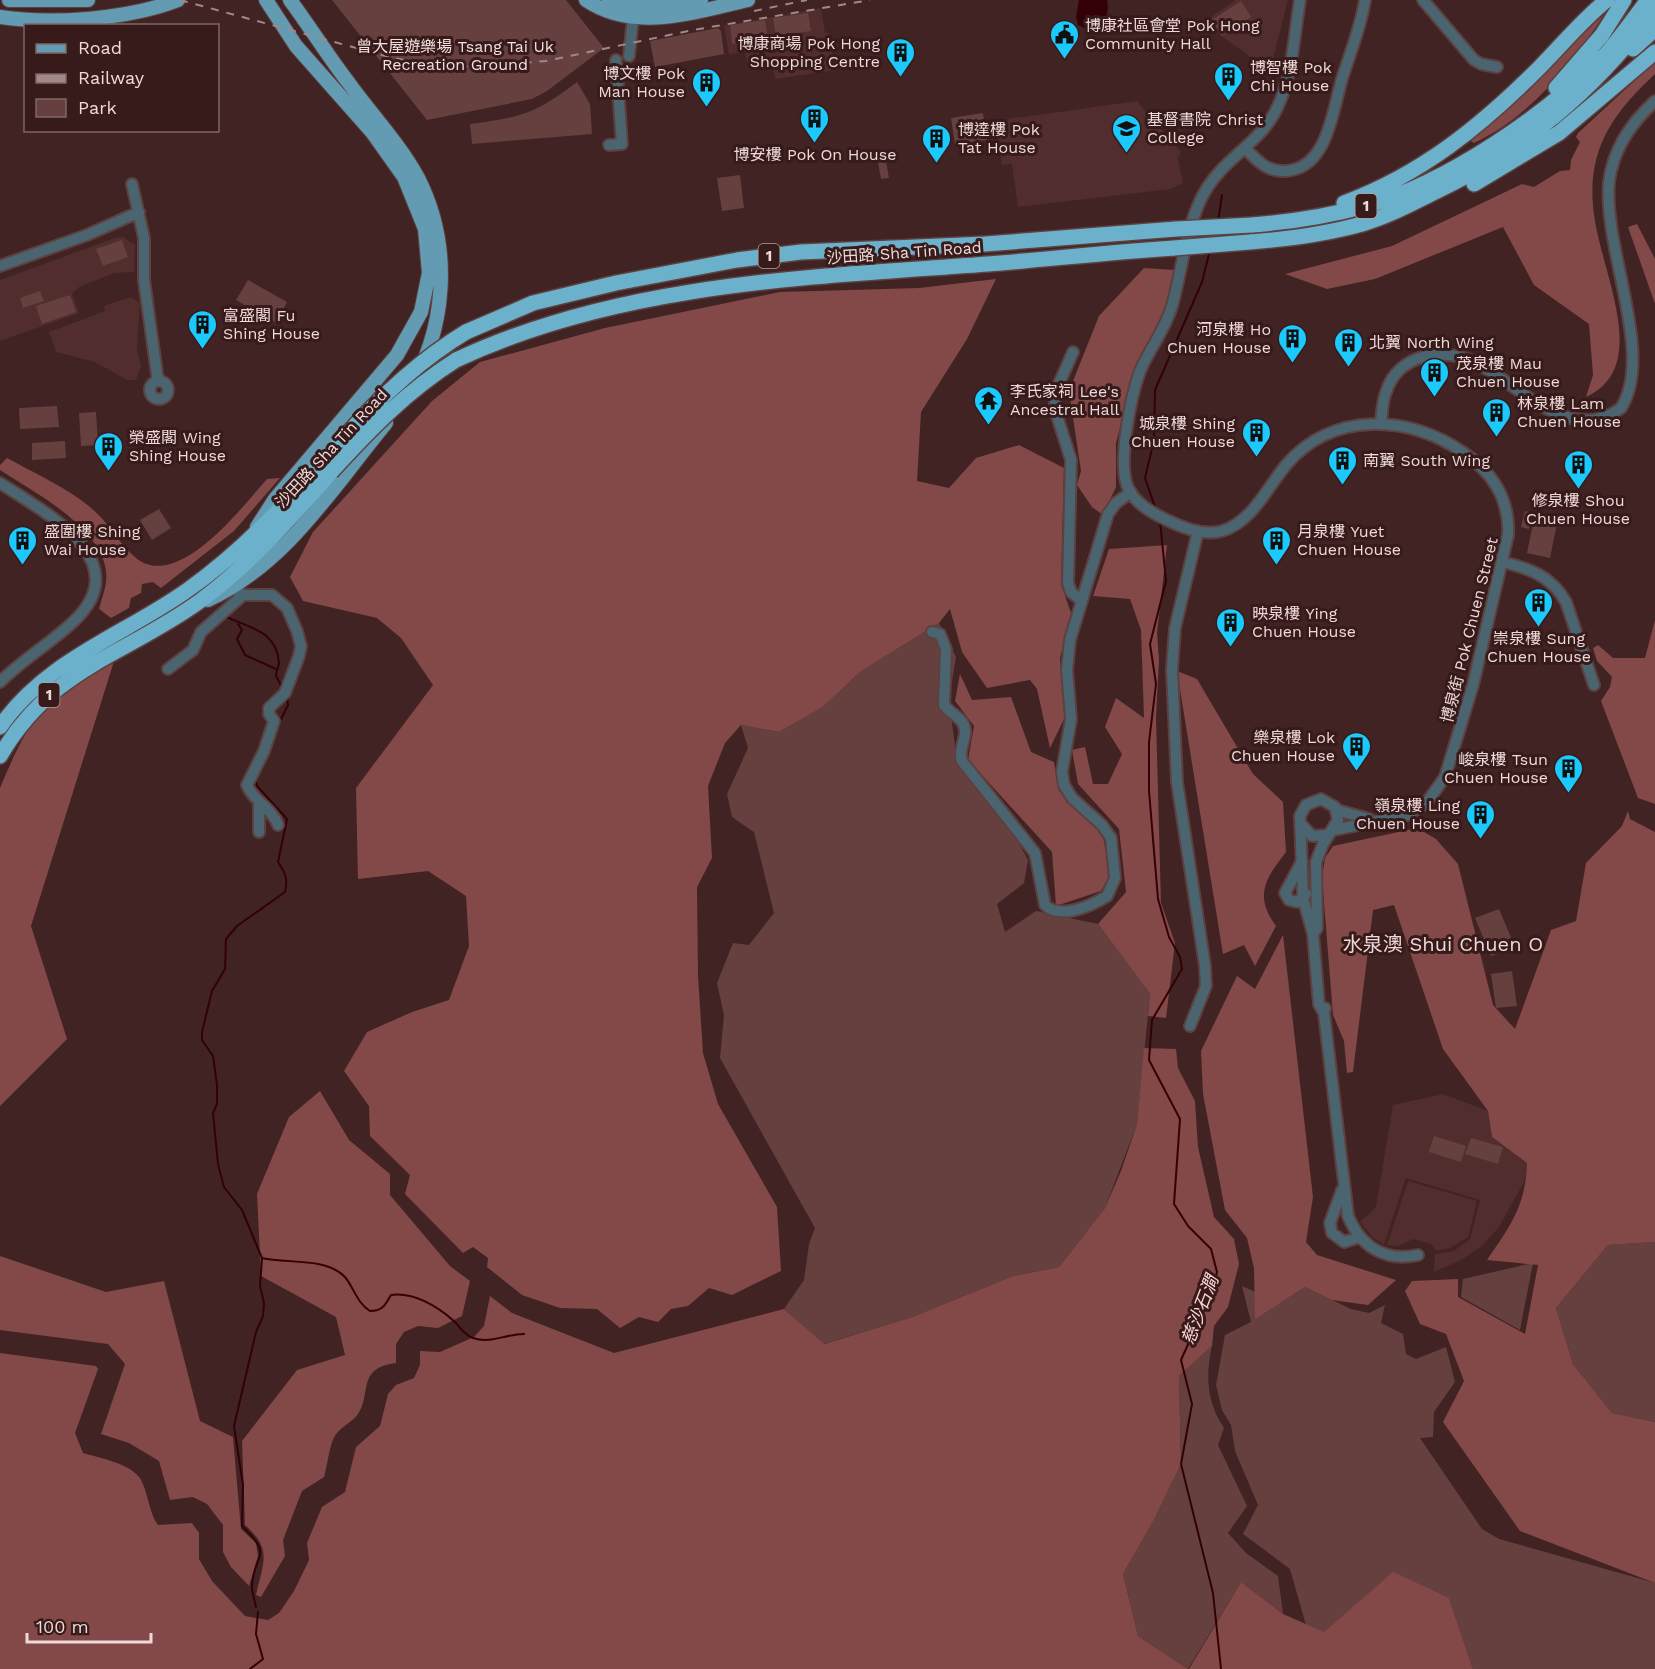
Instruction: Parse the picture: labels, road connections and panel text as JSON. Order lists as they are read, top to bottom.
{
  "streets": {
    "highway": ["1", "沙田路 Sha Tin Road"],
    "street": ["博泉街 Pok Chuen Street"]
  },
  "crossings": [
    ["1", "沙田路 Sha Tin Road"]
  ],
  "districts": ["水泉澳 Shui Chuen O"],
  "water": ["慈沙石澗"],
  "parks": ["曾大屋遊樂場 Tsang Tai Uk Recreation Ground"],
  "places": {
    "public building": ["博康社區會堂 Pok Hong Community Hall"],
    "building": [
      "博康商場 Pok Hong Shopping Centre",
      "博智樓 Pok Chi House",
      "博文樓 Pok Man House",
      "博安樓 Pok On House",
      "博達樓 Pok Tat House",
      "富盛閣 Fu Shing House",
      "河泉樓 Ho Chuen House",
      "北翼 North Wing",
      "茂泉樓 Mau Chuen House",
      "林泉樓 Lam Chuen House",
      "城泉樓 Shing Chuen House",
      "榮盛閣 Wing Shing House",
      "南翼 South Wing",
      "修泉樓 Shou Chuen House",
      "盛圍樓 Shing Wai House",
      "月泉樓 Yuet Chuen House",
      "崇泉樓 Sung Chuen House",
      "映泉樓 Ying Chuen House",
      "樂泉樓 Lok Chuen House",
      "峻泉樓 Tsun Chuen House",
      "嶺泉樓 Ling Chuen House"
    ],
    "school or university": ["基督書院 Christ College"],
    "temple": ["李氏家祠 Lee's Ancestral Hall"]
  },
  "legend": ["Road", "Railway", "Park"],
  "scale_bar": "100 m"
}
